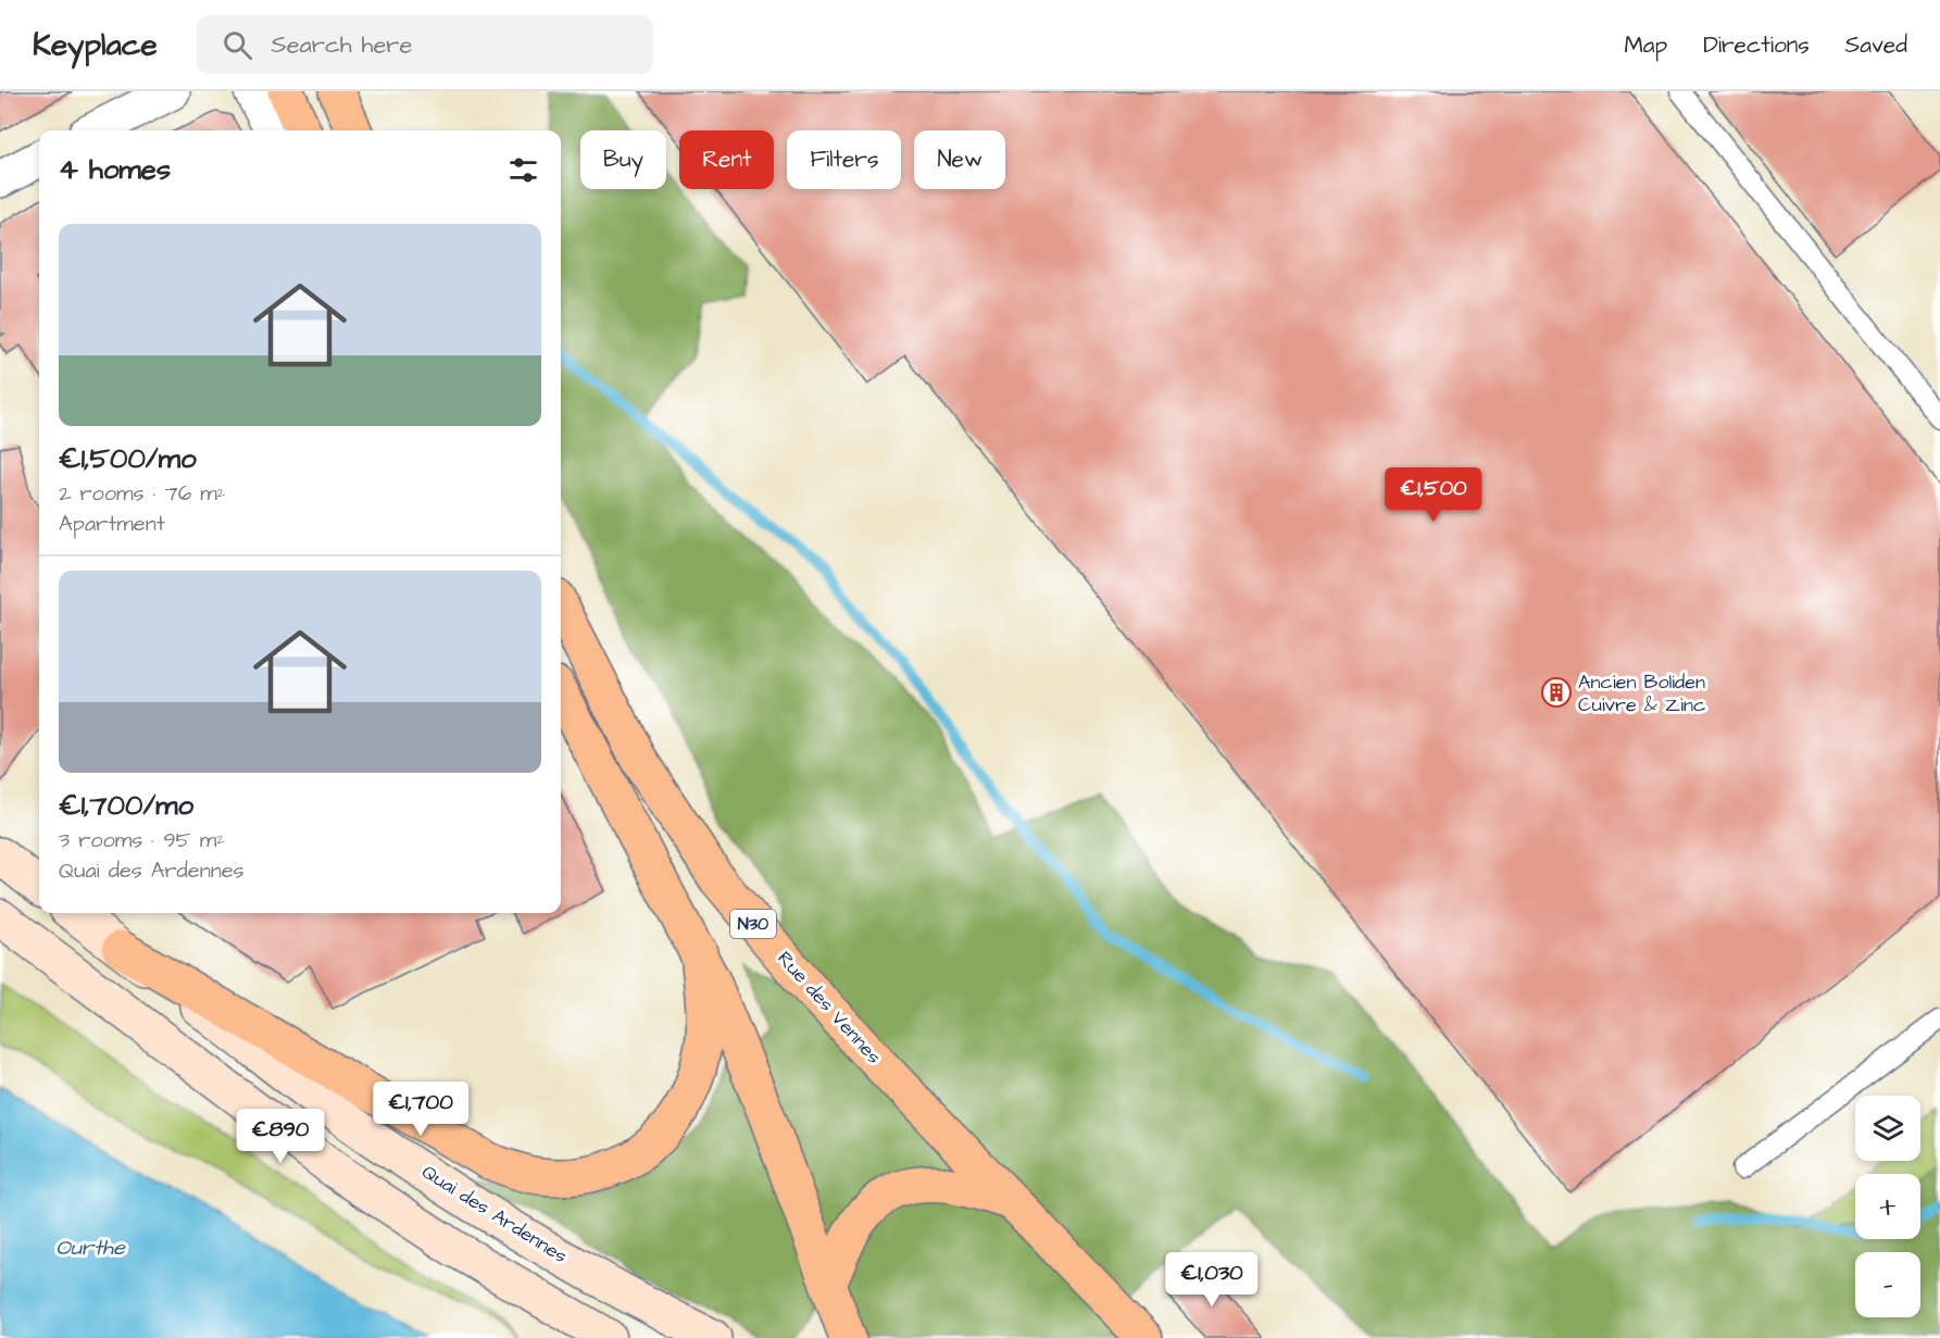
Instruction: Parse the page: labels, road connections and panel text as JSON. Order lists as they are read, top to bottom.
{
  "streets": {
    "main road": ["N30", "Rue des Vennes", "Quai des Ardennes"]
  },
  "water": ["Ourthe"],
  "places": {
    "building": ["Ancien Boliden Cuivre & Zinc"]
  },
  "page": {
    "header": "Keyplace",
    "search": "Search here",
    "nav": ["Map", "Directions", "Saved"],
    "chip": [
      "Buy",
      "Rent",
      "Filters",
      "New"
    ],
    "heading": "4 homes",
    "list": [
      {
        "name": "€1,500/mo",
        "note": "2 rooms · 76 m² · Apartment"
      },
      {
        "name": "€1,700/mo",
        "note": "3 rooms · 95 m² · Quai des Ardennes"
      }
    ],
    "price": [
      "€1,500",
      "€1,700",
      "€890",
      "€1,030"
    ],
    "map_buttons": ["+", "−"]
  }
}
